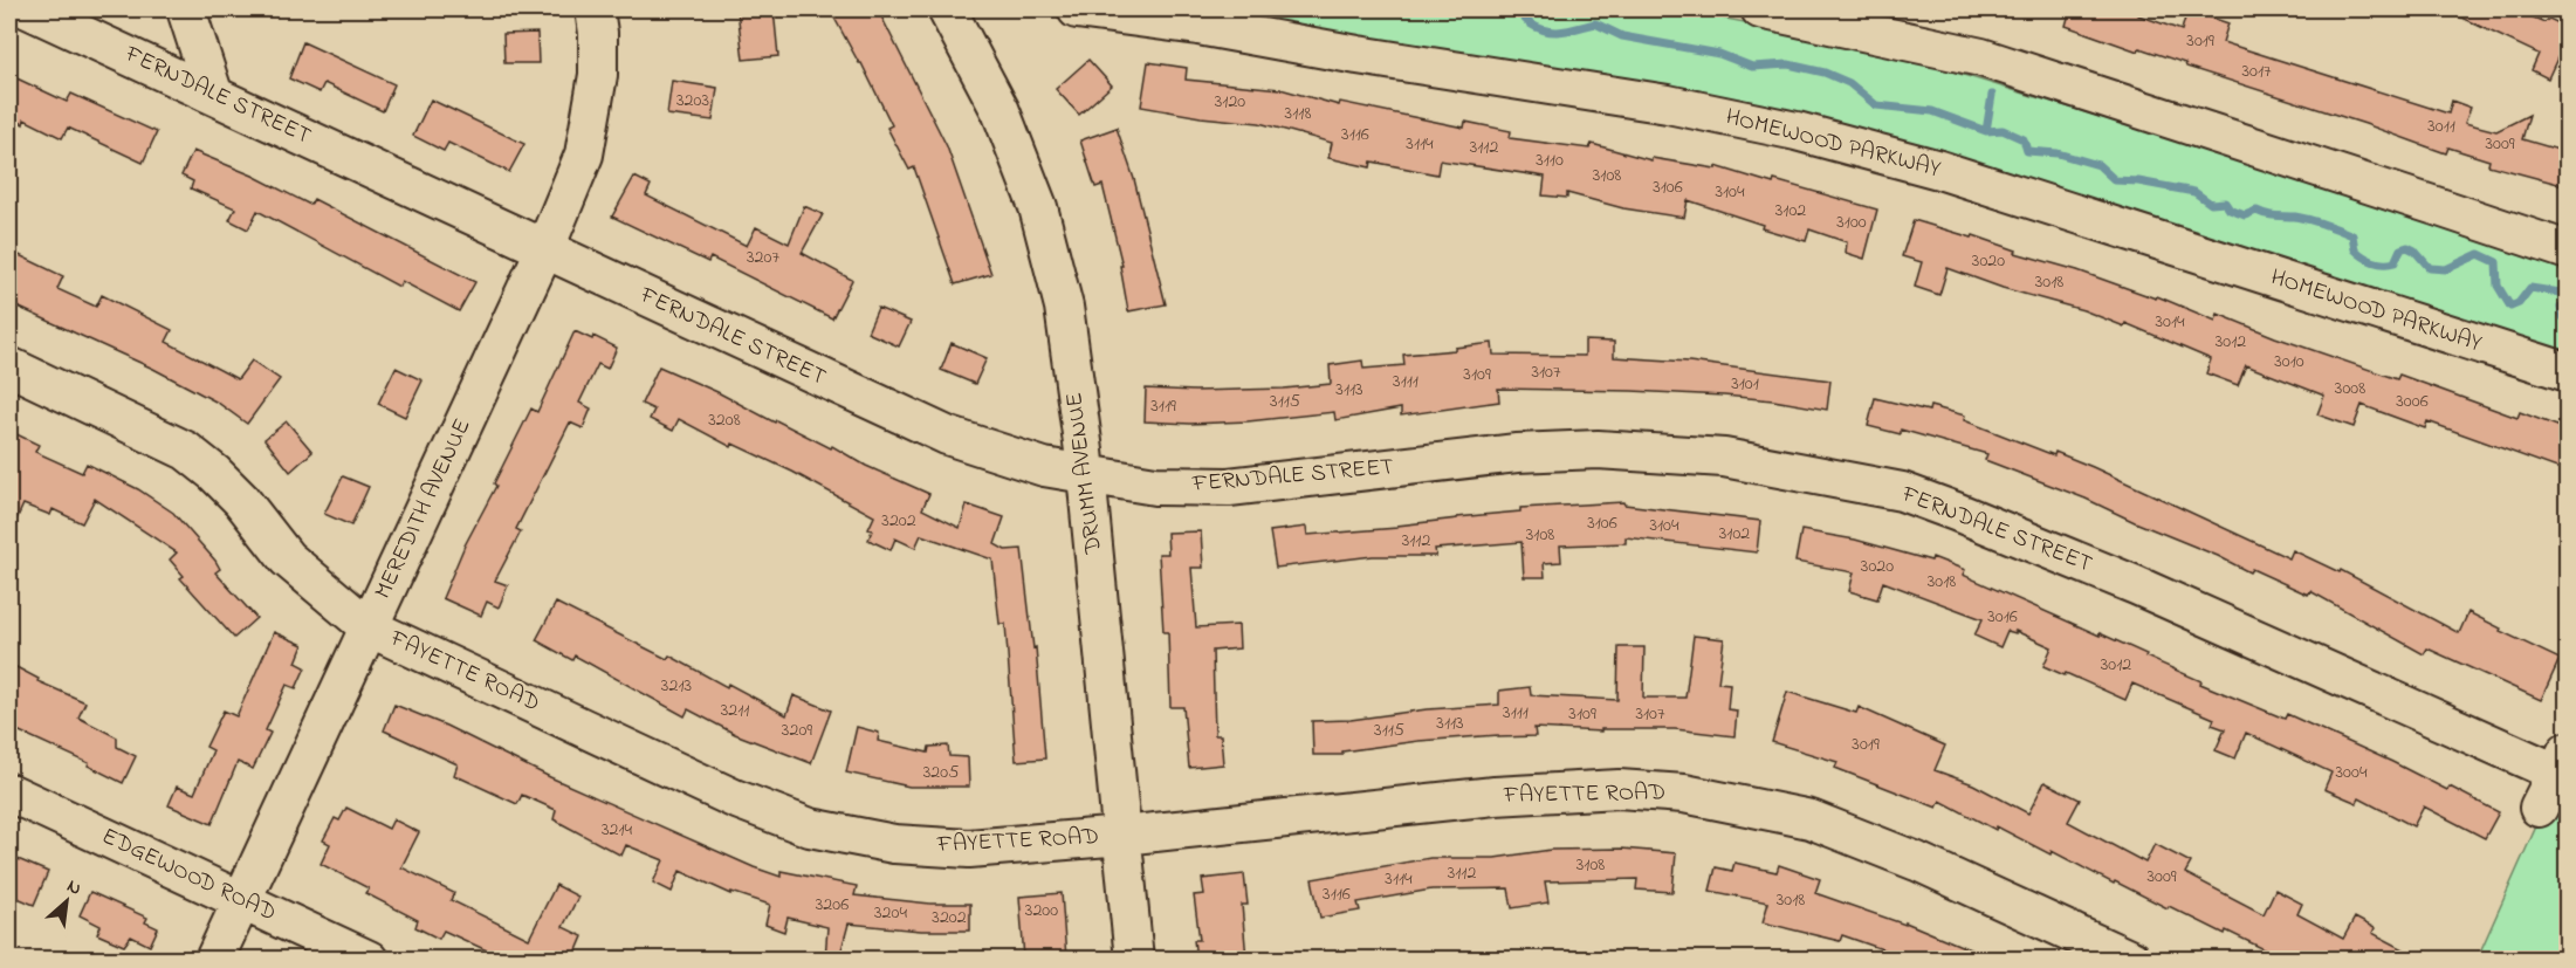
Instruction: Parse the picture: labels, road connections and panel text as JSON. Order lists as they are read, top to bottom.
{
  "streets": {
    "street": [
      "FERNDALE STREET",
      "HOMEWOOD PARKWAY",
      "DRUMM AVENUE",
      "MEREDITH AVENUE",
      "FAYETTE ROAD",
      "EDGEWOOD ROAD"
    ]
  },
  "crossings": [
    ["FERNDALE STREET", "DRUMM AVENUE"],
    ["FERNDALE STREET", "MEREDITH AVENUE"],
    ["DRUMM AVENUE", "FAYETTE ROAD"],
    ["MEREDITH AVENUE", "FAYETTE ROAD"],
    ["MEREDITH AVENUE", "EDGEWOOD ROAD"]
  ],
  "house_numbers": [
    "3019",
    "3017",
    "3203",
    "3120",
    "3118",
    "3011",
    "3116",
    "3114",
    "3009",
    "3112",
    "3110",
    "3108",
    "3106",
    "3104",
    "3102",
    "3100",
    "3207",
    "3020",
    "3018",
    "3014",
    "3012",
    "3010",
    "3107",
    "3109",
    "3111",
    "3101",
    "3008",
    "3113",
    "3115",
    "3006",
    "3119",
    "3208",
    "3202",
    "3106",
    "3104",
    "3102",
    "3108",
    "3112",
    "3020",
    "3018",
    "3016",
    "3012",
    "3213",
    "3211",
    "3111",
    "3109",
    "3107",
    "3113",
    "3209",
    "3115",
    "3019",
    "3205",
    "3004",
    "3214",
    "3108",
    "3112",
    "3009",
    "3114",
    "3116",
    "3018",
    "3206",
    "3200",
    "3204",
    "3202"
  ],
  "north": "top right"
}
